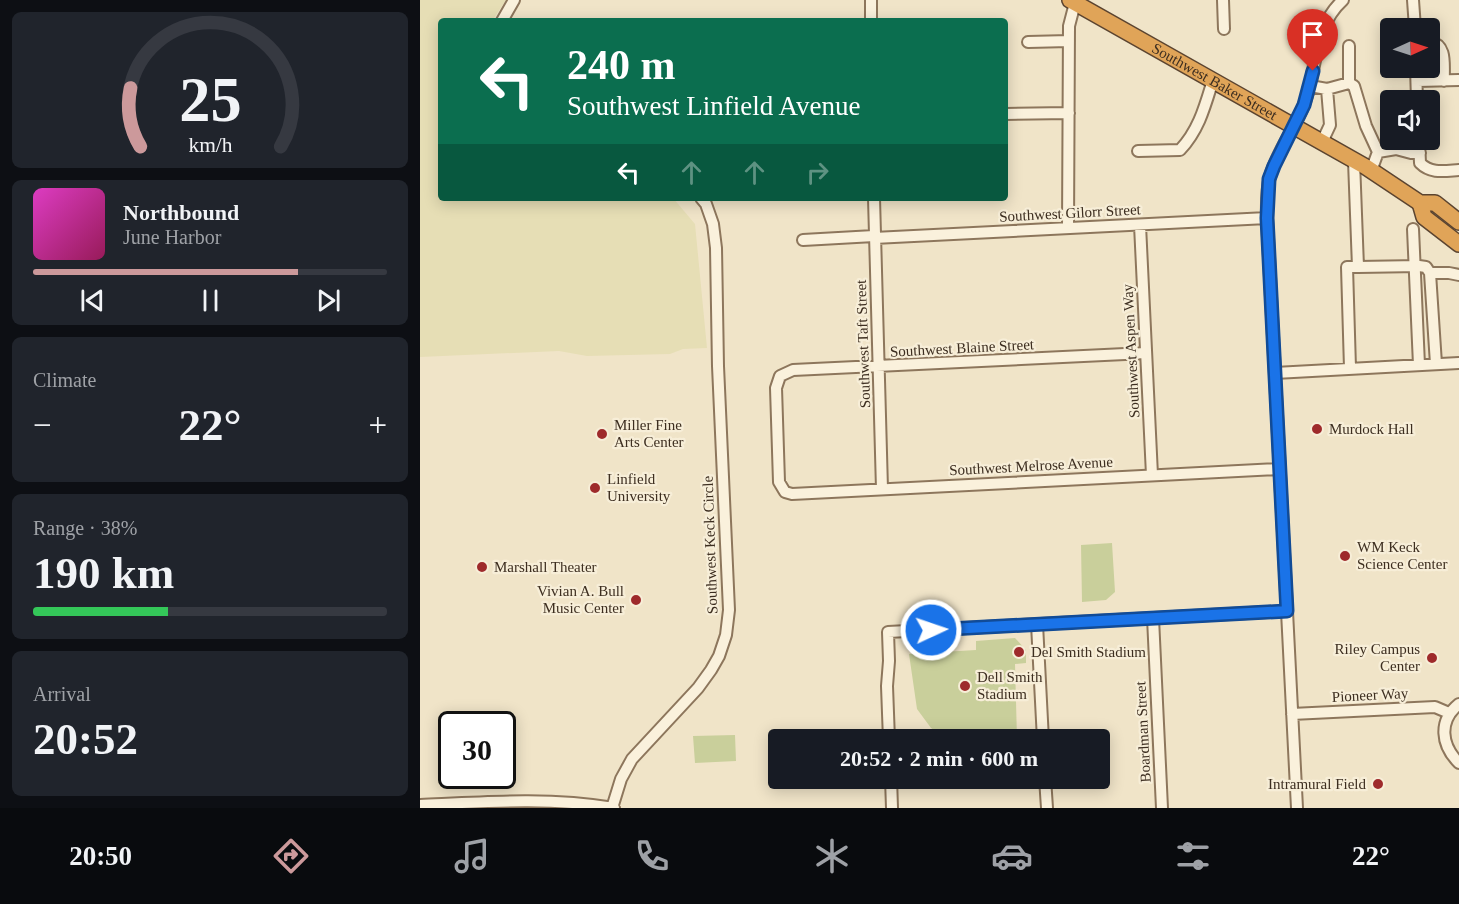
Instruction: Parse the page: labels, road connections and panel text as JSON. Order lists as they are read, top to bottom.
{
  "streets": {
    "highway": ["Southwest Baker Street"],
    "street": [
      "Southwest Gilorr Street",
      "Southwest Taft Street",
      "Southwest Blaine Street",
      "Southwest Aspen Way",
      "Southwest Melrose Avenue",
      "Southwest Keck Circle",
      "Pioneer Way",
      "Boardman Street"
    ]
  },
  "crossings": [
    ["Southwest Gilorr Street", "Southwest Taft Street"],
    ["Southwest Gilorr Street", "Southwest Aspen Way"],
    ["Southwest Taft Street", "Southwest Blaine Street"],
    ["Southwest Taft Street", "Southwest Melrose Avenue"],
    ["Southwest Blaine Street", "Southwest Aspen Way"],
    ["Southwest Blaine Street", "Southwest Melrose Avenue"],
    ["Southwest Aspen Way", "Southwest Melrose Avenue"]
  ],
  "places": [
    "Murdock Hall",
    "Miller Fine Arts Center",
    "Linfield University",
    "WM Keck Science Center",
    "Marshall Theater",
    "Vivian A. Bull Music Center",
    "Del Smith Stadium",
    "Riley Campus Center",
    "Dell Smith Stadium",
    "Intramural Field"
  ],
  "north": "right",
  "page": {
    "turn": ["240 m", "Southwest Linfield Avenue"],
    "song": ["Northbound", "June Harbor"],
    "tile": [
      "Climate",
      ["Range · 38%", "190 km"],
      ["Arrival", "20:52"]
    ],
    "heat": ["−", "22°", "+"],
    "limit": "30",
    "trip": "20:52 · 2 min · 600 m",
    "tabs": ["20:50", "22°"],
    "gauge": ["25", "km/h"]
  }
}
